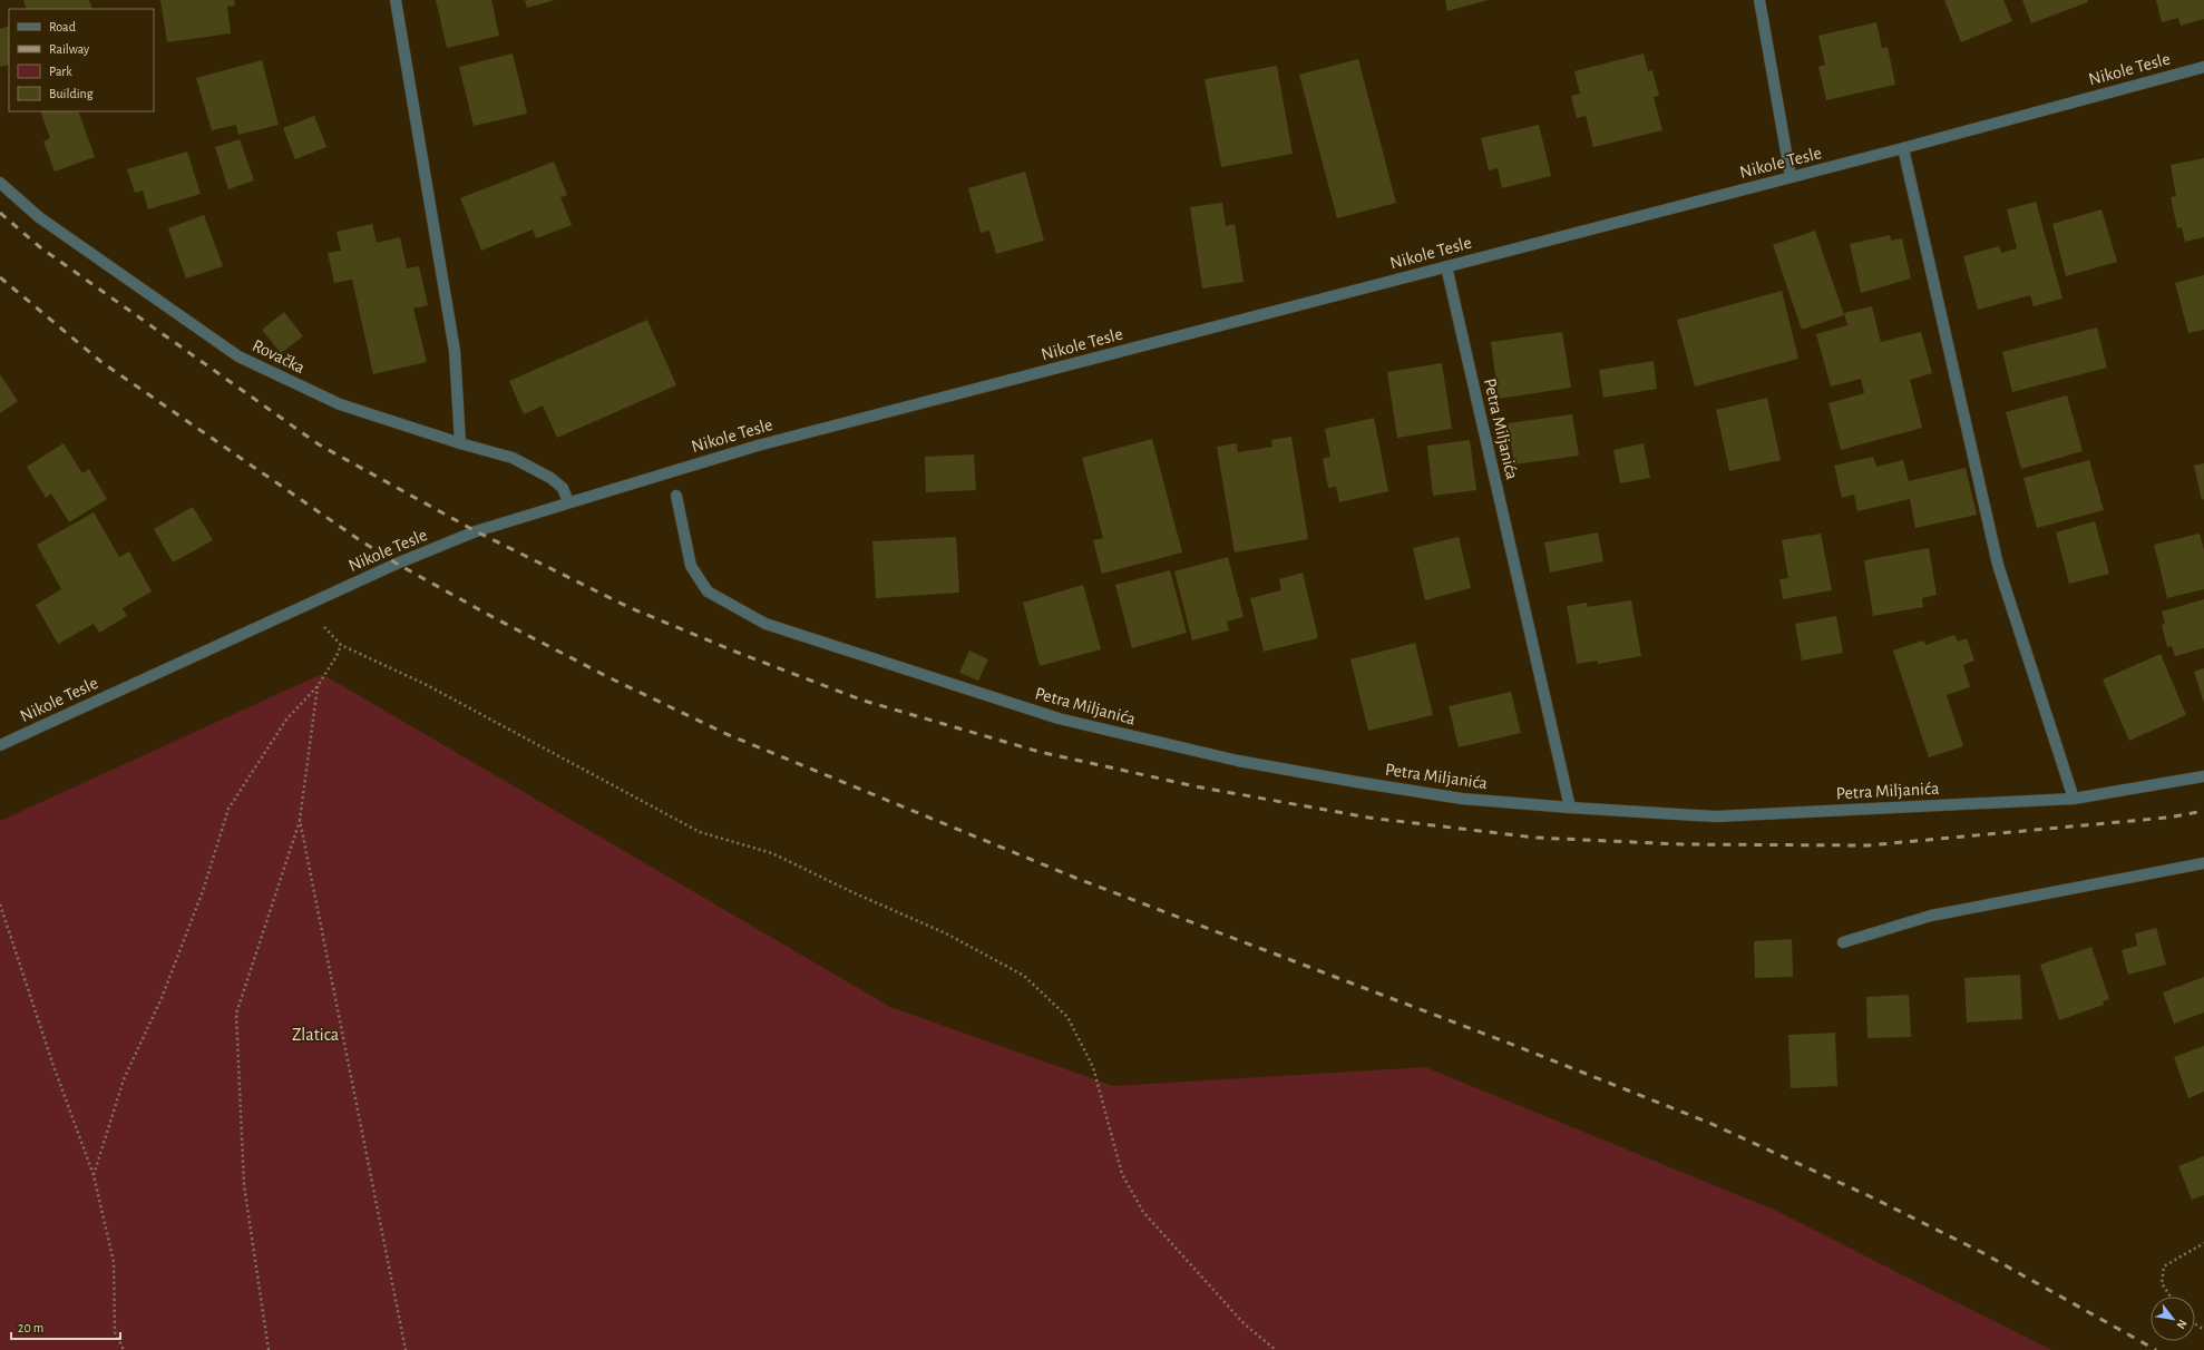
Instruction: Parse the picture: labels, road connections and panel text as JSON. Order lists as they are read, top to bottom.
{
  "streets": {
    "street": ["Nikole Tesle", "Rovačka", "Petra Miljanića"]
  },
  "crossings": [
    ["Nikole Tesle", "Rovačka"],
    ["Nikole Tesle", "Petra Miljanića"]
  ],
  "parks": ["Zlatica"],
  "legend": [
    "Road",
    "Railway",
    "Park",
    "Building"
  ],
  "scale_bar": "20 m",
  "north": "bottom right"
}
